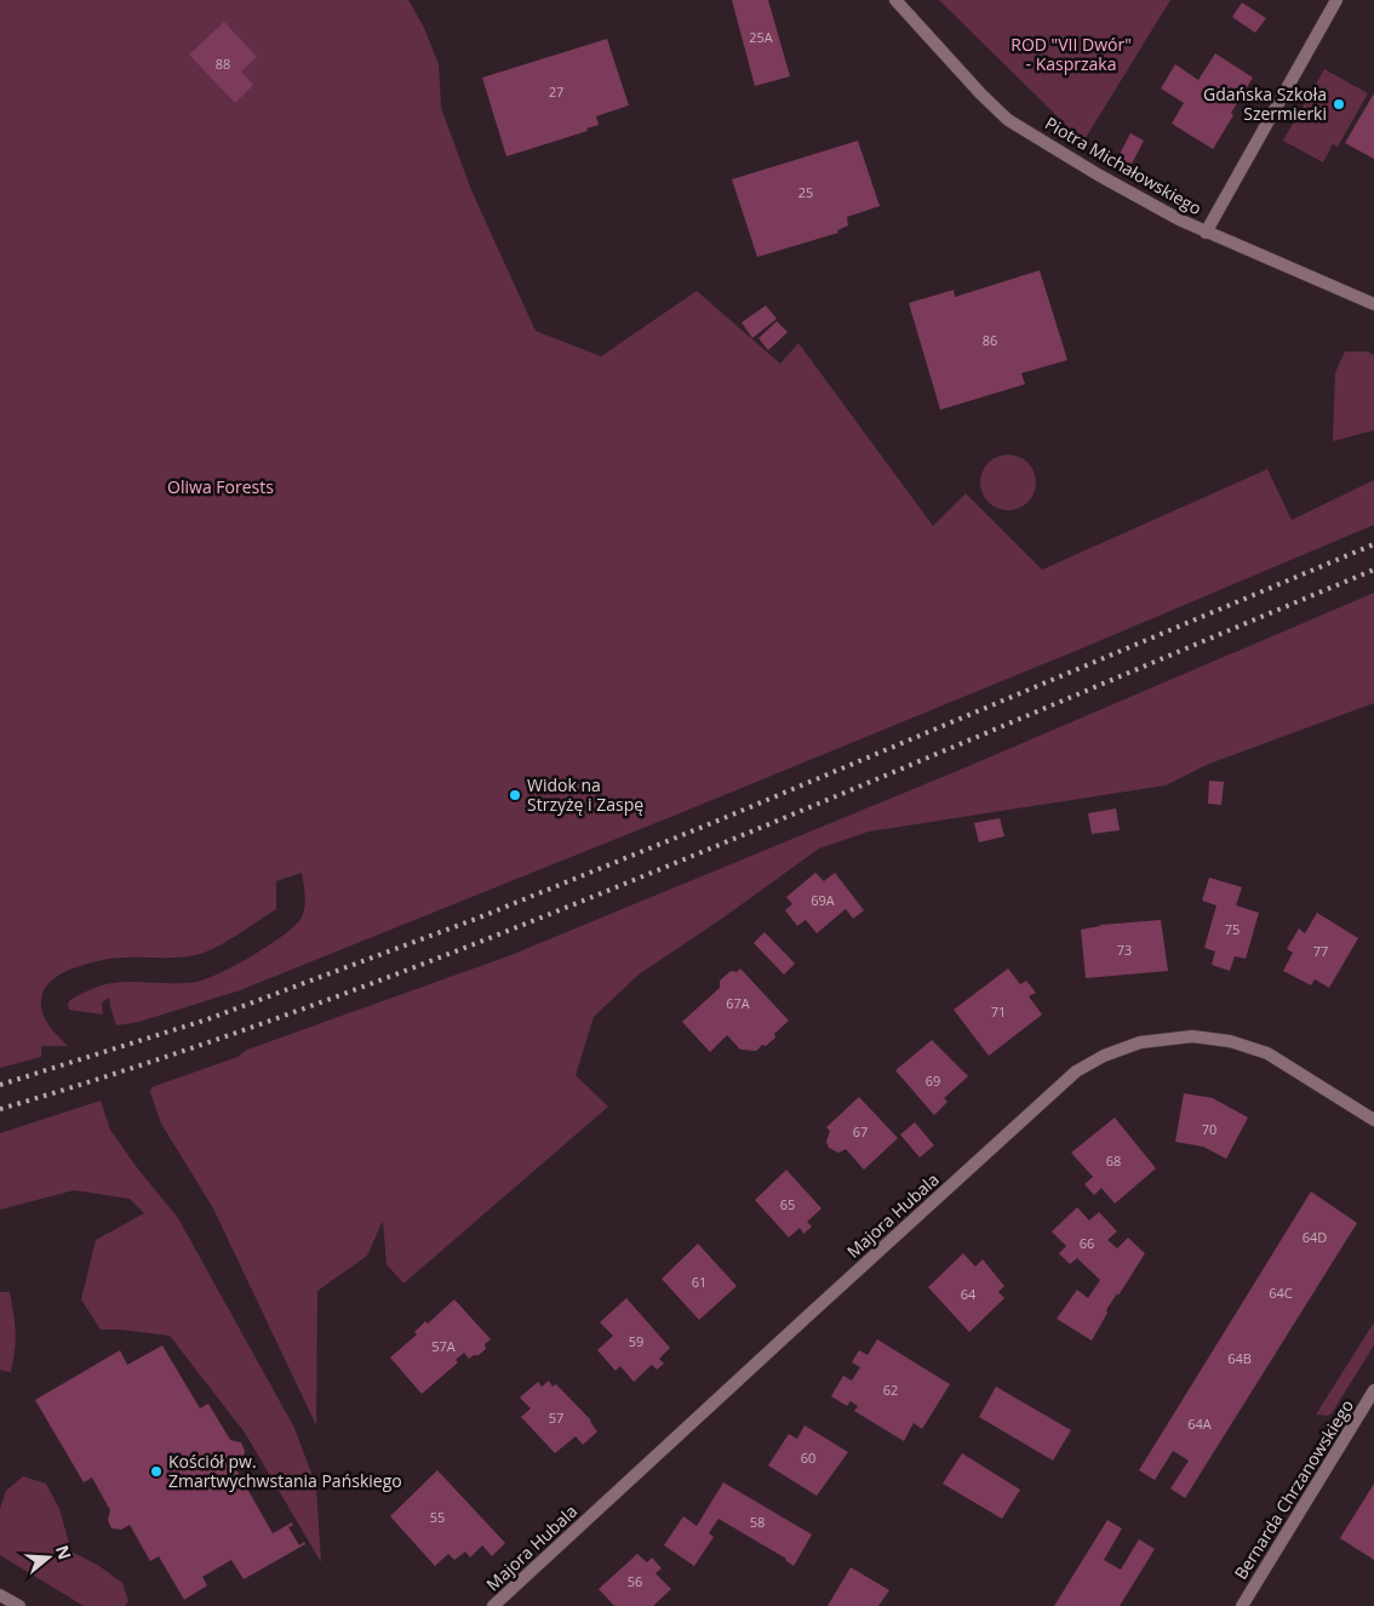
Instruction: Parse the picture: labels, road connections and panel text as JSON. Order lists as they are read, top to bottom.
{
  "streets": {
    "street": ["Piotra Michałowskiego", "Majora Hubala", "Bernarda Chrzanowskiego"]
  },
  "parks": ["ROD \"VII Dwór\" - Kasprzaka", "Oliwa Forests"],
  "places": ["Gdańska Szkoła Szermierki", "Widok na Strzyżę i Zaspę", "Kościół pw. Zmartwychwstania Pańskiego"],
  "house_numbers": [
    "25A",
    "88",
    "27",
    "25",
    "86",
    "69A",
    "75",
    "73",
    "77",
    "67A",
    "71",
    "69",
    "70",
    "67",
    "68",
    "65",
    "64D",
    "66",
    "61",
    "64C",
    "64",
    "59",
    "57A",
    "64B",
    "62",
    "57",
    "64A",
    "60",
    "55",
    "58",
    "56"
  ],
  "north": "right"
}
